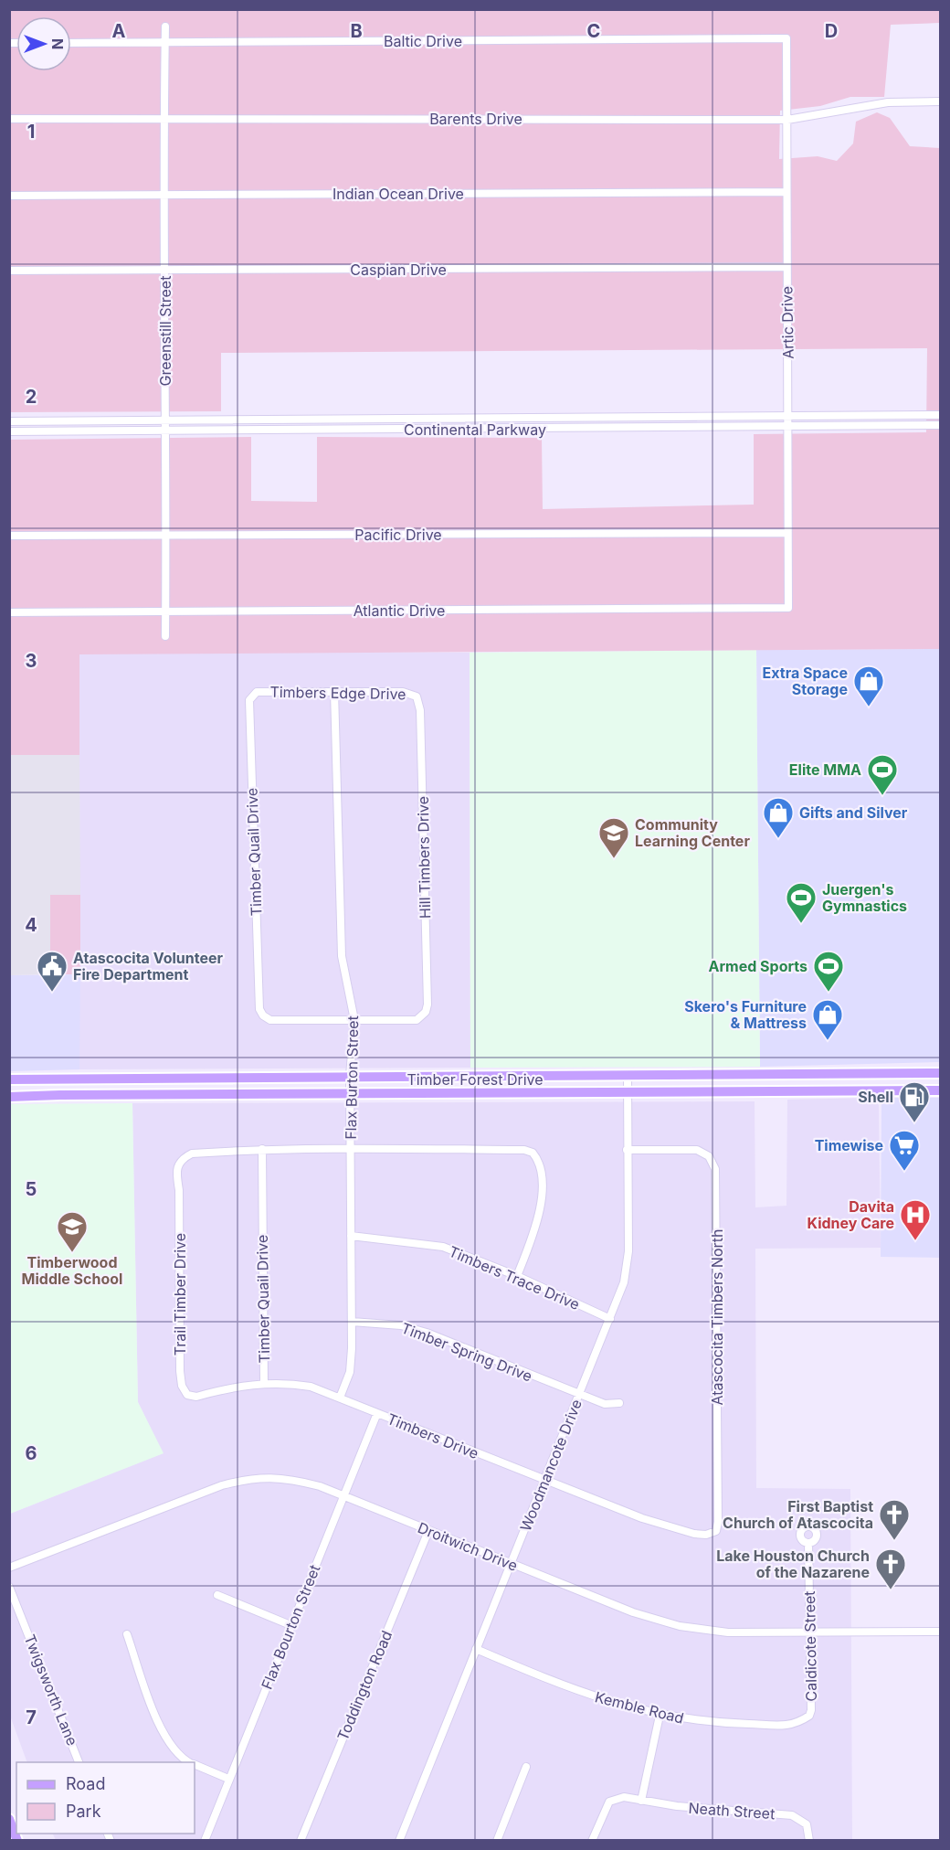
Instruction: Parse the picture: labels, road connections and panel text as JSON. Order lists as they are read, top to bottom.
{
  "streets": {
    "main road": ["Timber Forest Drive"],
    "street": [
      "Baltic Drive",
      "Barents Drive",
      "Indian Ocean Drive",
      "Caspian Drive",
      "Artic Drive",
      "Greenstill Street",
      "Continental Parkway",
      "Pacific Drive",
      "Atlantic Drive",
      "Timbers Edge Drive",
      "Timber Quail Drive",
      "Hill Timbers Drive",
      "Flax Burton Street",
      "Timbers Trace Drive",
      "Trail Timber Drive",
      "Atascocita Timbers North",
      "Timber Spring Drive",
      "Timbers Drive",
      "Woodmancote Drive",
      "Droitwich Drive",
      "Flax Bourton Street",
      "Caldicote Street",
      "Toddington Road",
      "Twigsworth Lane",
      "Kemble Road",
      "Neath Street"
    ]
  },
  "crossings": [
    ["Baltic Drive", "Artic Drive"],
    ["Baltic Drive", "Greenstill Street"],
    ["Barents Drive", "Artic Drive"],
    ["Barents Drive", "Greenstill Street"],
    ["Indian Ocean Drive", "Artic Drive"],
    ["Indian Ocean Drive", "Greenstill Street"],
    ["Caspian Drive", "Artic Drive"],
    ["Caspian Drive", "Greenstill Street"],
    ["Artic Drive", "Continental Parkway"],
    ["Artic Drive", "Pacific Drive"],
    ["Artic Drive", "Atlantic Drive"],
    ["Greenstill Street", "Continental Parkway"],
    ["Greenstill Street", "Pacific Drive"],
    ["Greenstill Street", "Atlantic Drive"],
    ["Timbers Edge Drive", "Timber Quail Drive"],
    ["Timbers Edge Drive", "Hill Timbers Drive"],
    ["Timbers Edge Drive", "Flax Burton Street"],
    ["Timber Quail Drive", "Hill Timbers Drive"],
    ["Timber Quail Drive", "Flax Burton Street"],
    ["Timber Quail Drive", "Trail Timber Drive"],
    ["Timber Quail Drive", "Timbers Drive"],
    ["Hill Timbers Drive", "Flax Burton Street"],
    ["Flax Burton Street", "Timber Forest Drive"],
    ["Flax Burton Street", "Timbers Trace Drive"],
    ["Flax Burton Street", "Trail Timber Drive"],
    ["Flax Burton Street", "Timber Spring Drive"],
    ["Flax Burton Street", "Timbers Drive"],
    ["Timber Forest Drive", "Woodmancote Drive"],
    ["Timbers Trace Drive", "Trail Timber Drive"],
    ["Timbers Trace Drive", "Woodmancote Drive"],
    ["Trail Timber Drive", "Timbers Drive"],
    ["Atascocita Timbers North", "Timbers Drive"],
    ["Atascocita Timbers North", "Woodmancote Drive"],
    ["Timber Spring Drive", "Woodmancote Drive"],
    ["Timbers Drive", "Woodmancote Drive"],
    ["Timbers Drive", "Flax Bourton Street"],
    ["Woodmancote Drive", "Droitwich Drive"],
    ["Woodmancote Drive", "Kemble Road"],
    ["Droitwich Drive", "Flax Bourton Street"],
    ["Droitwich Drive", "Caldicote Street"],
    ["Droitwich Drive", "Toddington Road"],
    ["Caldicote Street", "Kemble Road"]
  ],
  "places": {
    "shop": ["Extra Space Storage", "Gifts and Silver", "Skero's Furniture & Mattress"],
    "sports": ["Elite MMA", "Juergen's Gymnastics", "Armed Sports"],
    "school or university": ["Community Learning Center", "Timberwood Middle School"],
    "public building": ["Atascocita Volunteer Fire Department"],
    "fuel station": ["Shell"],
    "supermarket": ["Timewise"],
    "hospital": ["Davita Kidney Care"],
    "church": ["First Baptist Church of Atascocita", "Lake Houston Church of the Nazarene"]
  },
  "legend": ["Road", "Park"],
  "north": "right",
  "grid": {
    "columns": [
      "A",
      "B",
      "C",
      "D"
    ],
    "rows": [
      "1",
      "2",
      "3",
      "4",
      "5",
      "6",
      "7"
    ]
  }
}
